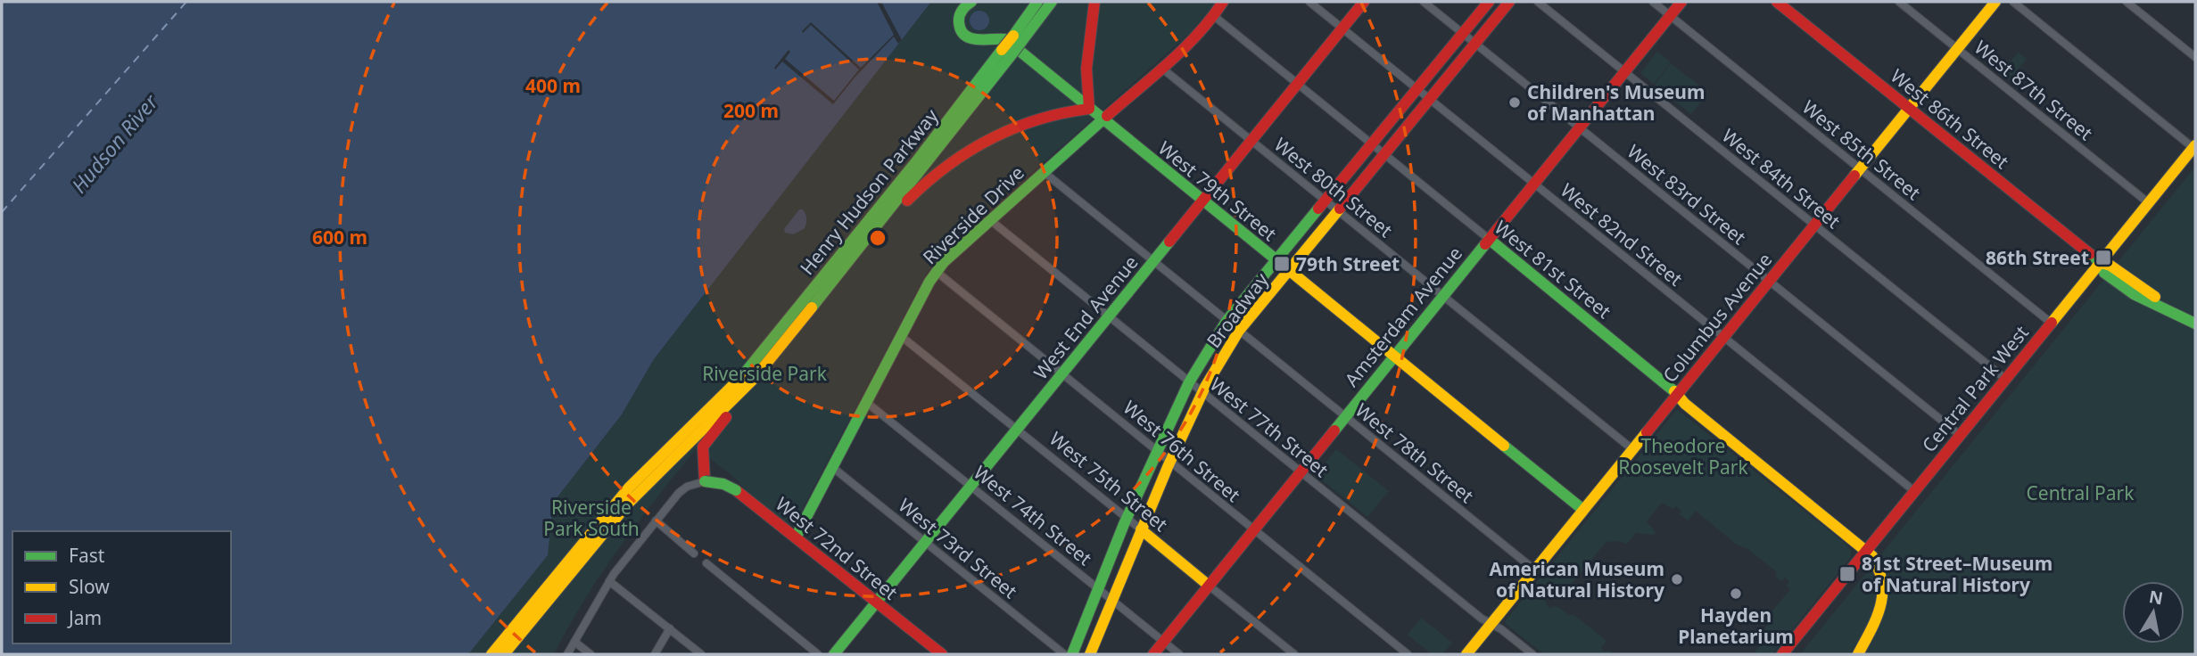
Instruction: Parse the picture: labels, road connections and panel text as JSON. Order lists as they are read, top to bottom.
{
  "streets": {
    "main road": [
      "West 86th Street",
      "West 79th Street",
      "Henry Hudson Parkway",
      "Riverside Drive",
      "West 81st Street",
      "Broadway",
      "Amsterdam Avenue",
      "West End Avenue",
      "Columbus Avenue",
      "Central Park West",
      "West 75th Street",
      "West 72nd Street"
    ],
    "street": [
      "West 87th Street",
      "West 85th Street",
      "West 84th Street",
      "West 80th Street",
      "West 83rd Street",
      "West 82nd Street",
      "West 77th Street",
      "West 76th Street",
      "West 78th Street",
      "West 74th Street",
      "West 73rd Street"
    ]
  },
  "crossings": [
    ["West 87th Street", "Columbus Avenue"],
    ["West 87th Street", "Central Park West"],
    ["West 86th Street", "Columbus Avenue"],
    ["West 86th Street", "Central Park West"],
    ["West 85th Street", "Amsterdam Avenue"],
    ["West 85th Street", "Columbus Avenue"],
    ["West 85th Street", "Central Park West"],
    ["West 84th Street", "Amsterdam Avenue"],
    ["West 84th Street", "Columbus Avenue"],
    ["West 84th Street", "Central Park West"],
    ["West 80th Street", "Riverside Drive"],
    ["West 80th Street", "Broadway"],
    ["West 80th Street", "Amsterdam Avenue"],
    ["West 80th Street", "West End Avenue"],
    ["West 80th Street", "Columbus Avenue"],
    ["West 79th Street", "Henry Hudson Parkway"],
    ["West 79th Street", "Riverside Drive"],
    ["West 79th Street", "Broadway"],
    ["West 79th Street", "Amsterdam Avenue"],
    ["West 79th Street", "West End Avenue"],
    ["West 79th Street", "Columbus Avenue"],
    ["West 83rd Street", "Broadway"],
    ["West 83rd Street", "Amsterdam Avenue"],
    ["West 83rd Street", "Columbus Avenue"],
    ["West 83rd Street", "Central Park West"],
    ["Riverside Drive", "West 81st Street"],
    ["Riverside Drive", "West 77th Street"],
    ["Riverside Drive", "West 76th Street"],
    ["Riverside Drive", "West 78th Street"],
    ["Riverside Drive", "West 75th Street"],
    ["Riverside Drive", "West 74th Street"],
    ["Riverside Drive", "West 72nd Street"],
    ["Riverside Drive", "West 73rd Street"],
    ["West 82nd Street", "Broadway"],
    ["West 82nd Street", "Amsterdam Avenue"],
    ["West 82nd Street", "West End Avenue"],
    ["West 82nd Street", "Columbus Avenue"],
    ["West 82nd Street", "Central Park West"],
    ["West 81st Street", "Broadway"],
    ["West 81st Street", "Amsterdam Avenue"],
    ["West 81st Street", "West End Avenue"],
    ["West 81st Street", "Columbus Avenue"],
    ["West 81st Street", "Central Park West"],
    ["Broadway", "West 77th Street"],
    ["Broadway", "West 76th Street"],
    ["Broadway", "West 78th Street"],
    ["Broadway", "West 75th Street"],
    ["Broadway", "West 74th Street"],
    ["Amsterdam Avenue", "West 77th Street"],
    ["Amsterdam Avenue", "West 76th Street"],
    ["Amsterdam Avenue", "West 78th Street"],
    ["Amsterdam Avenue", "West 75th Street"],
    ["Amsterdam Avenue", "West 74th Street"],
    ["West End Avenue", "West 77th Street"],
    ["West End Avenue", "West 76th Street"],
    ["West End Avenue", "West 78th Street"],
    ["West End Avenue", "West 75th Street"],
    ["West End Avenue", "West 74th Street"],
    ["West End Avenue", "West 72nd Street"],
    ["West End Avenue", "West 73rd Street"],
    ["Columbus Avenue", "West 77th Street"],
    ["Columbus Avenue", "West 78th Street"]
  ],
  "water": ["Hudson River"],
  "parks": [
    "Riverside Park",
    "Theodore Roosevelt Park",
    "Central Park",
    "Riverside Park South"
  ],
  "places": {
    "other": ["Children's Museum of Manhattan", "American Museum of Natural History", "Hayden Planetarium"],
    "transit": ["86th Street", "79th Street", "81st Street–Museum of Natural History"]
  },
  "legend": ["Fast", "Slow", "Jam"],
  "north": "top",
  "rings": ["400 m", "200 m", "600 m"]
}
